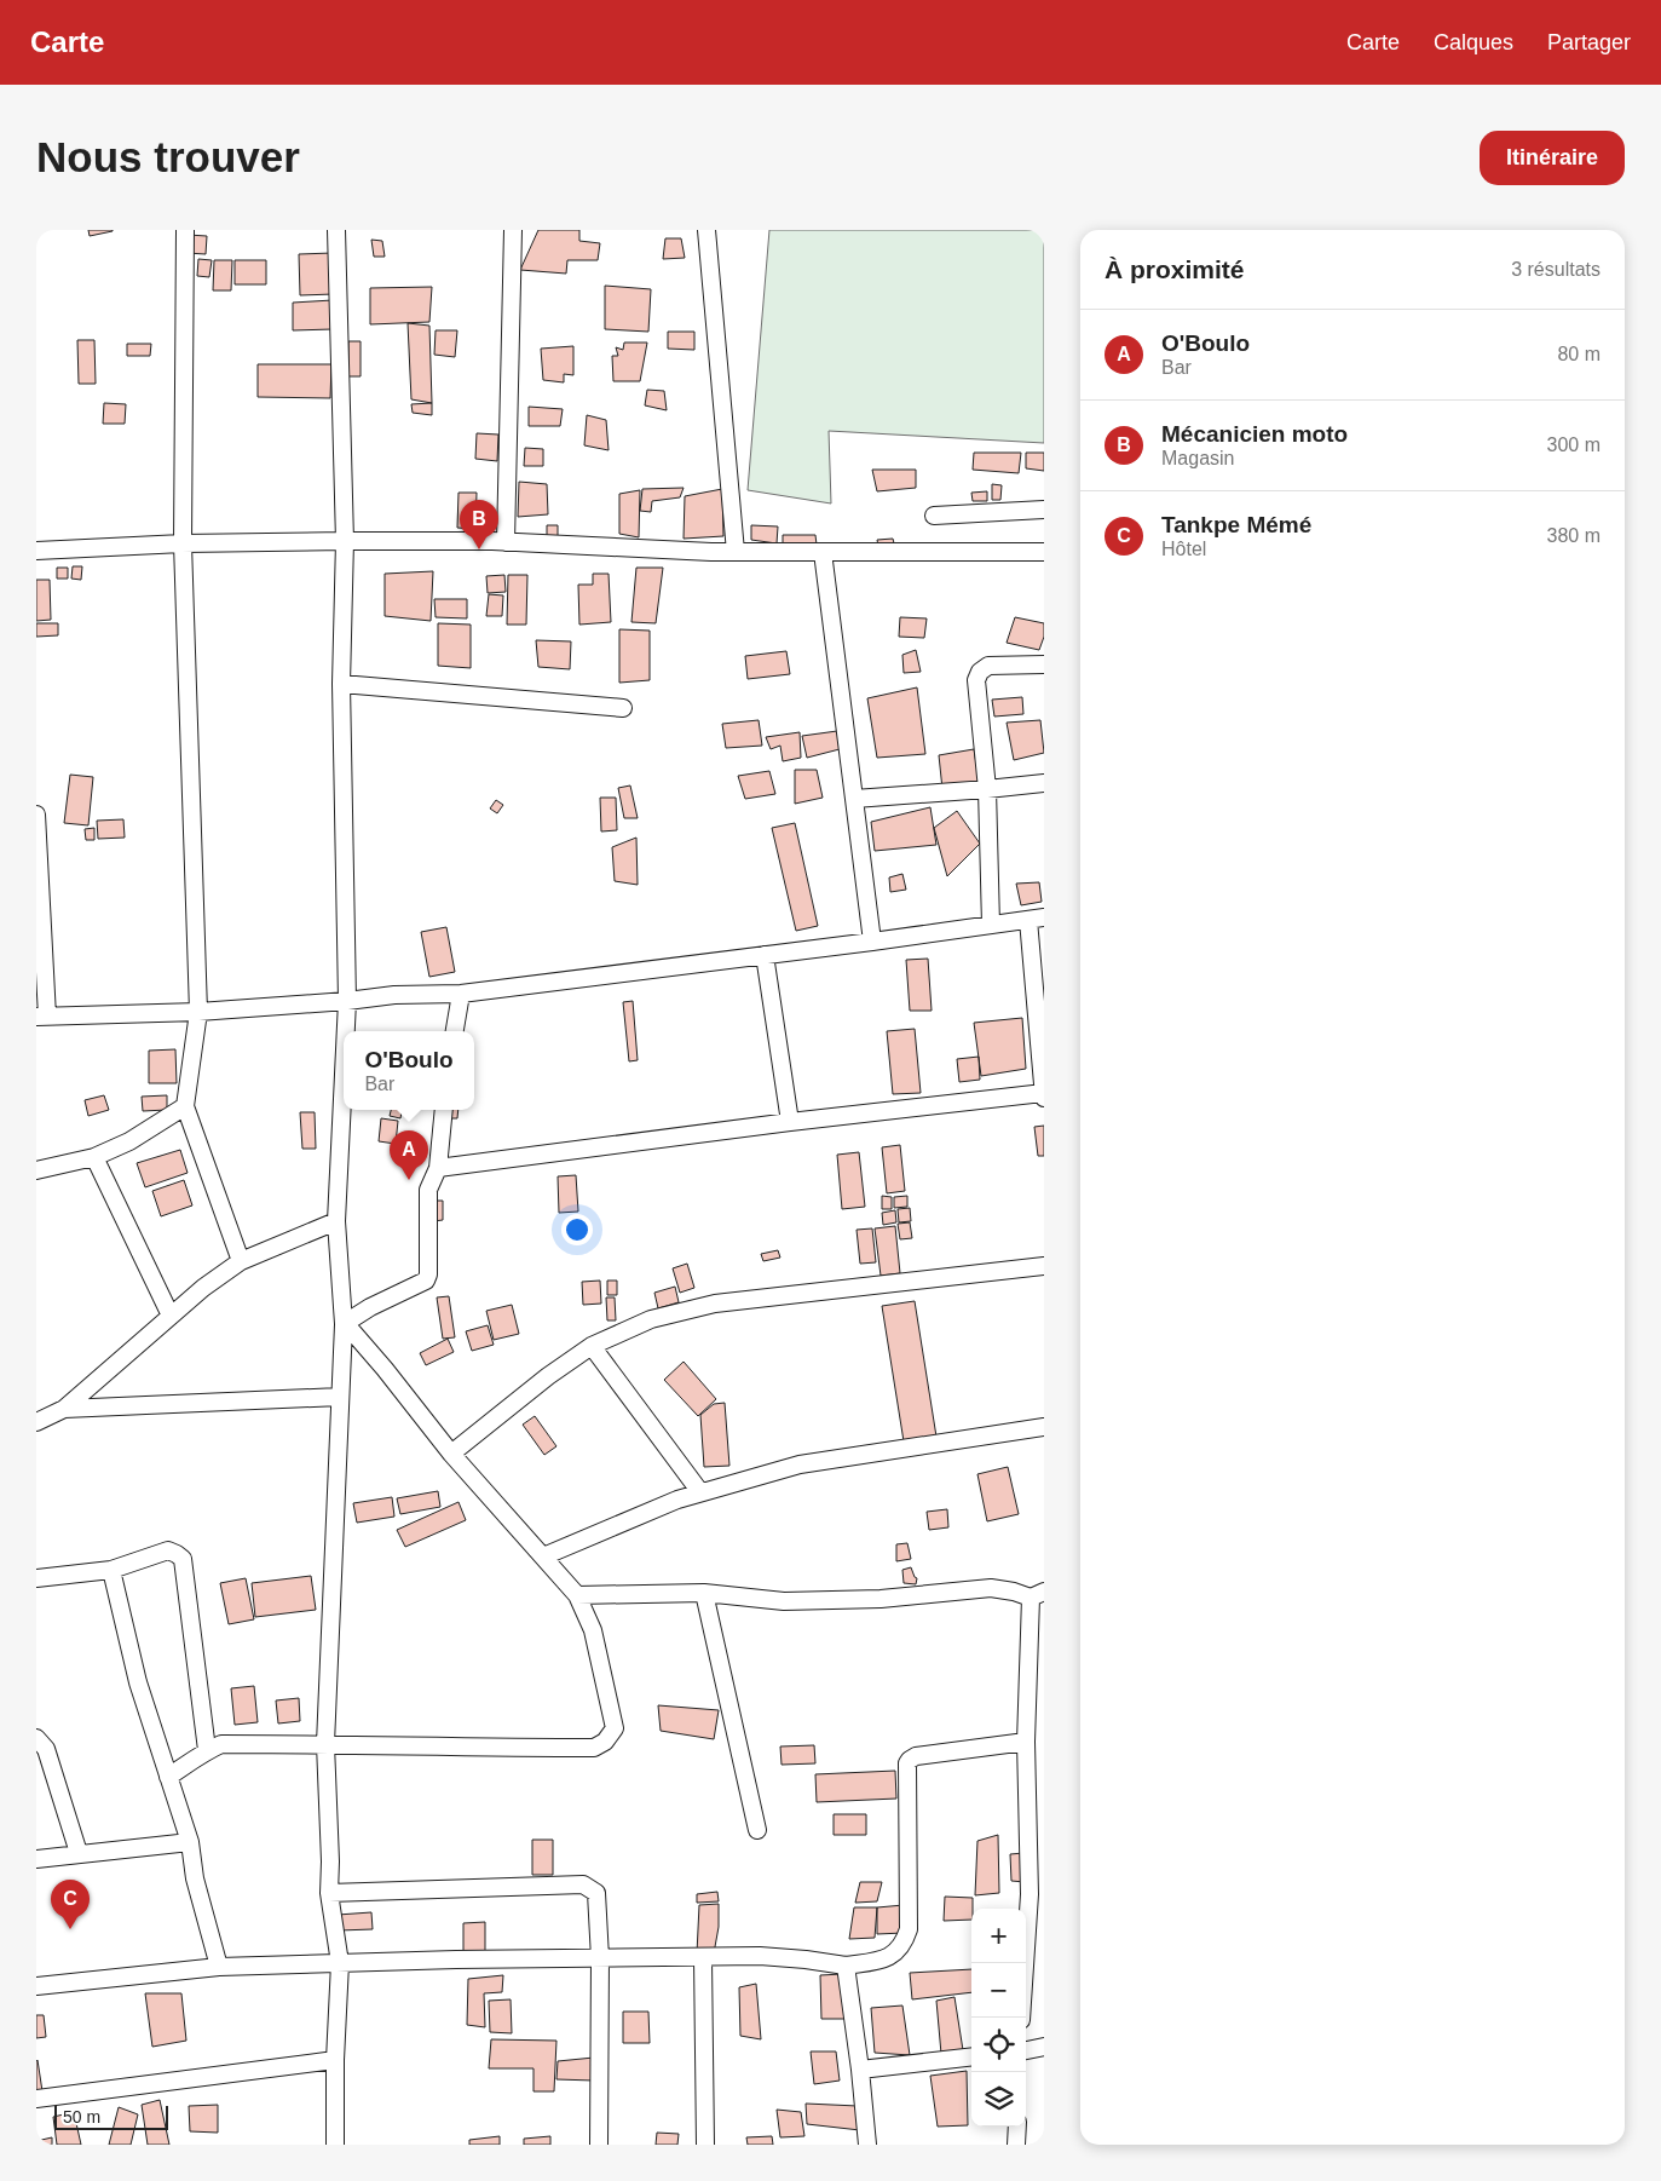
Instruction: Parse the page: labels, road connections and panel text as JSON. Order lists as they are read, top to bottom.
{
  "scale_bar": "50 m",
  "page": {
    "header": "Carte",
    "nav": ["Carte", "Calques", "Partager"],
    "buttons": "Itinéraire",
    "title": "Nous trouver",
    "heading": ["À proximité", "3 résultats"],
    "list": [
      {
        "mark": "A",
        "name": "O'Boulo",
        "note": "Bar",
        "value": "80 m"
      },
      {
        "mark": "B",
        "name": "Mécanicien moto",
        "note": "Magasin",
        "value": "300 m"
      },
      {
        "mark": "C",
        "name": "Tankpe Mémé",
        "note": "Hôtel",
        "value": "380 m"
      }
    ],
    "pins": ["B", "A", "C"],
    "popup": ["O'Boulo", "Bar"],
    "map_buttons": ["+", "−"],
    "scale": "50 m"
  }
}
